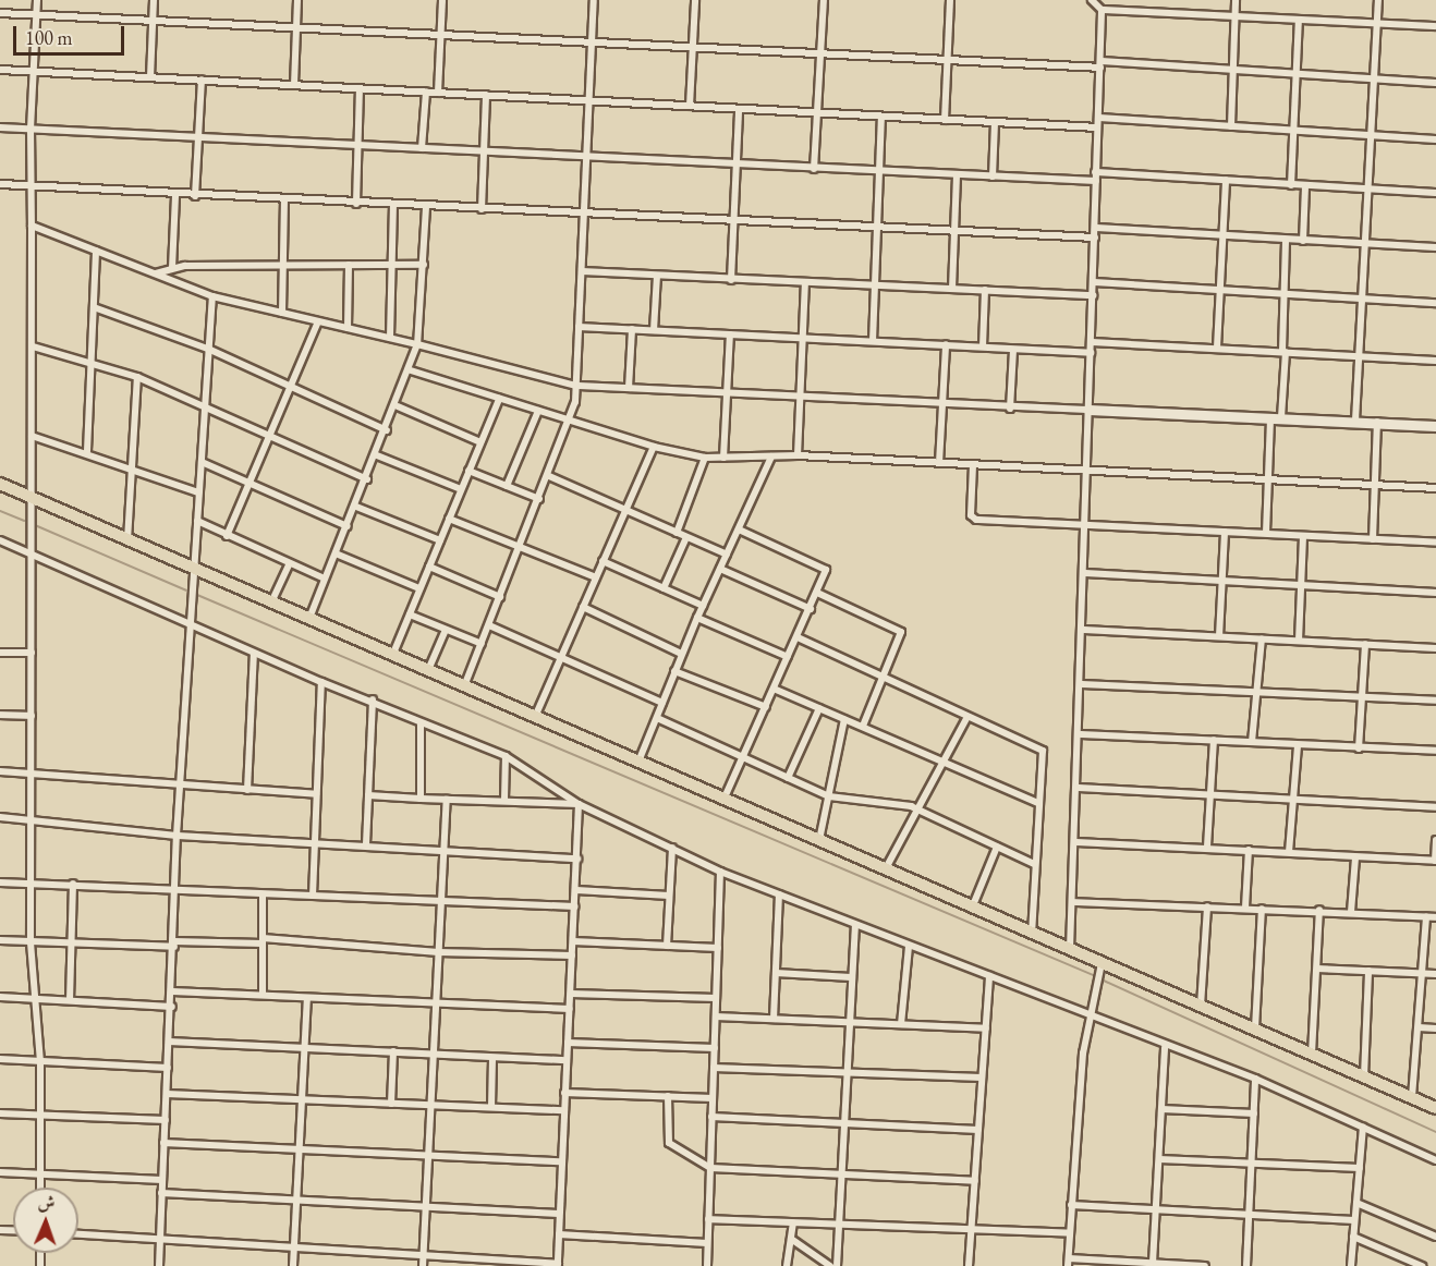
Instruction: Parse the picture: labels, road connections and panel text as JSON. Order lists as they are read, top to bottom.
{
  "scale_bar": "100 m",
  "north": "top"
}
